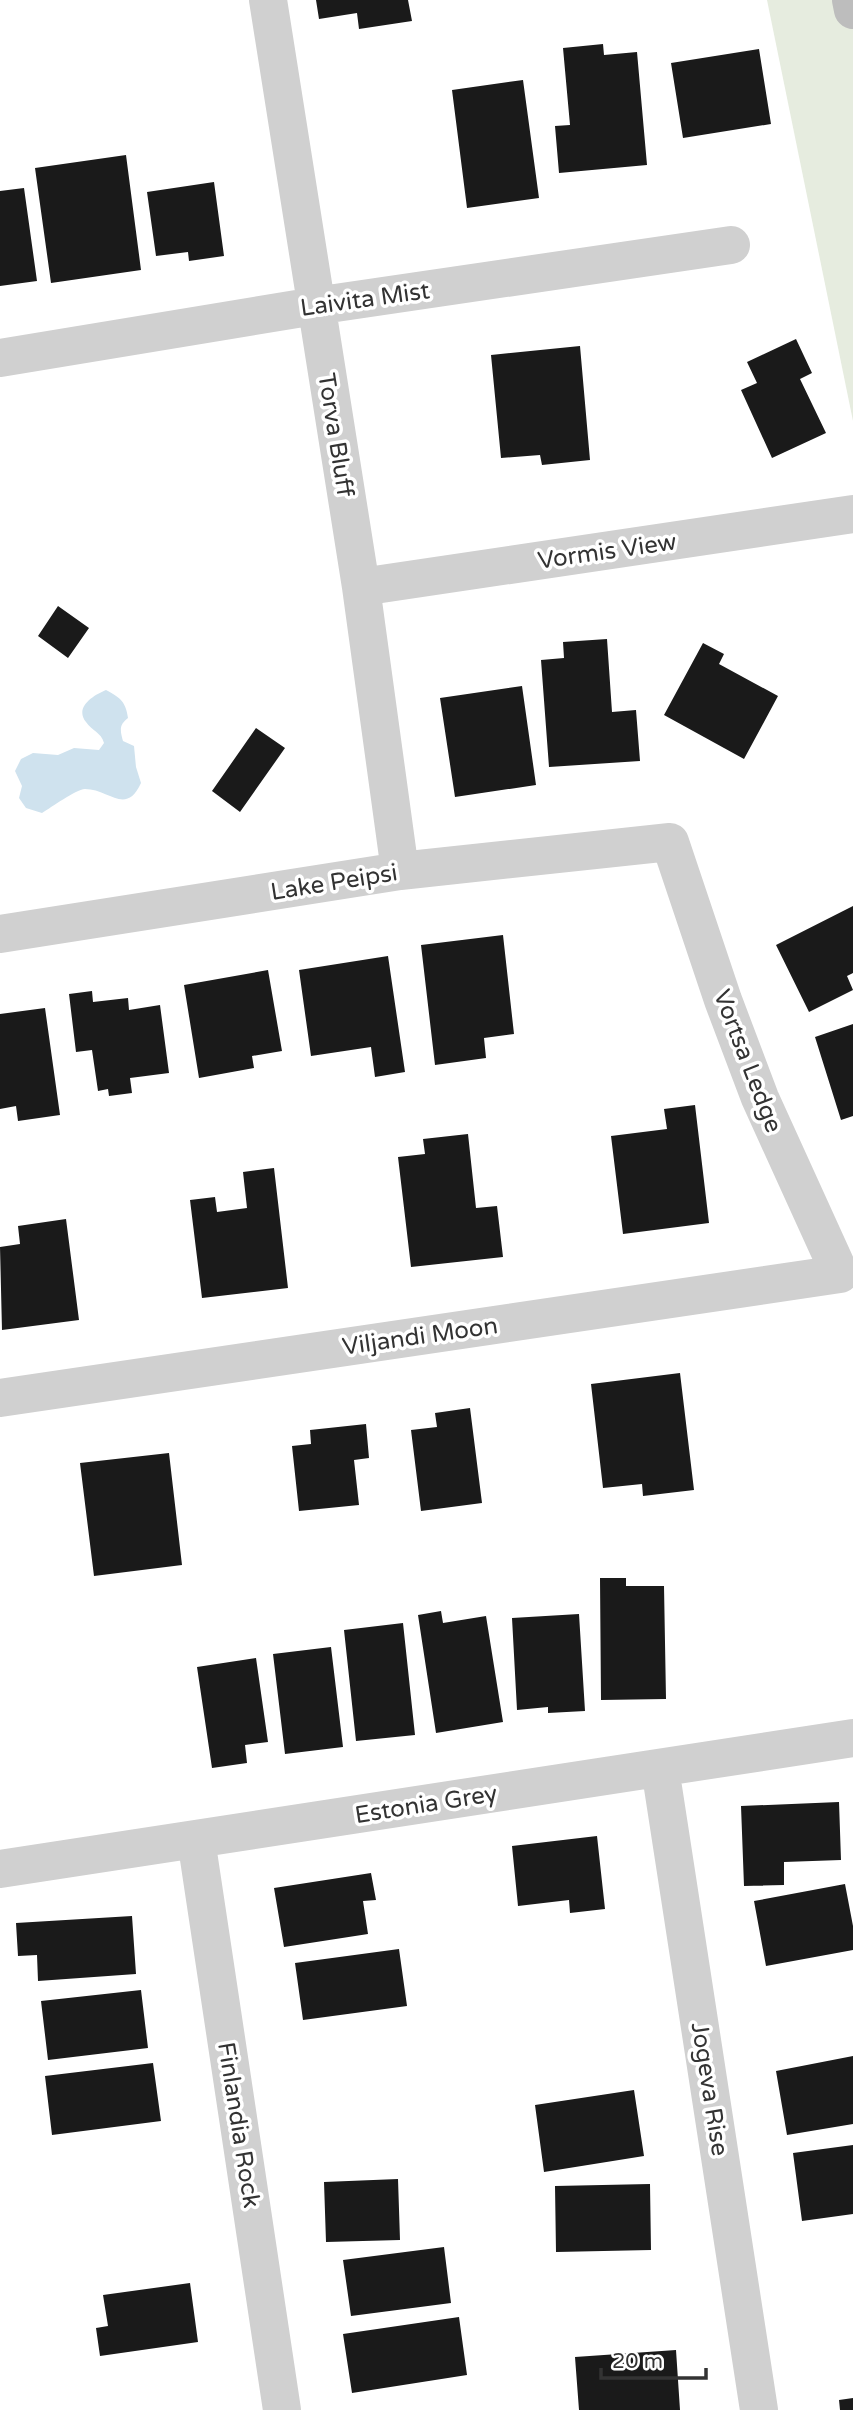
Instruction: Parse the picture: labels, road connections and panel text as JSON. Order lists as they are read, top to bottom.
{
  "streets": {
    "street": [
      "Laivita Mist",
      "Torva Bluff",
      "Vormis View",
      "Lake Peipsi",
      "Vortsa Ledge",
      "Viljandi Moon",
      "Estonia Grey",
      "Jogeva Rise",
      "Finlandia Rock"
    ]
  },
  "crossings": [
    ["Laivita Mist", "Torva Bluff"],
    ["Torva Bluff", "Vormis View"],
    ["Torva Bluff", "Lake Peipsi"],
    ["Lake Peipsi", "Vortsa Ledge"],
    ["Vortsa Ledge", "Viljandi Moon"],
    ["Estonia Grey", "Jogeva Rise"],
    ["Estonia Grey", "Finlandia Rock"]
  ],
  "scale_bar": "20 m"
}
